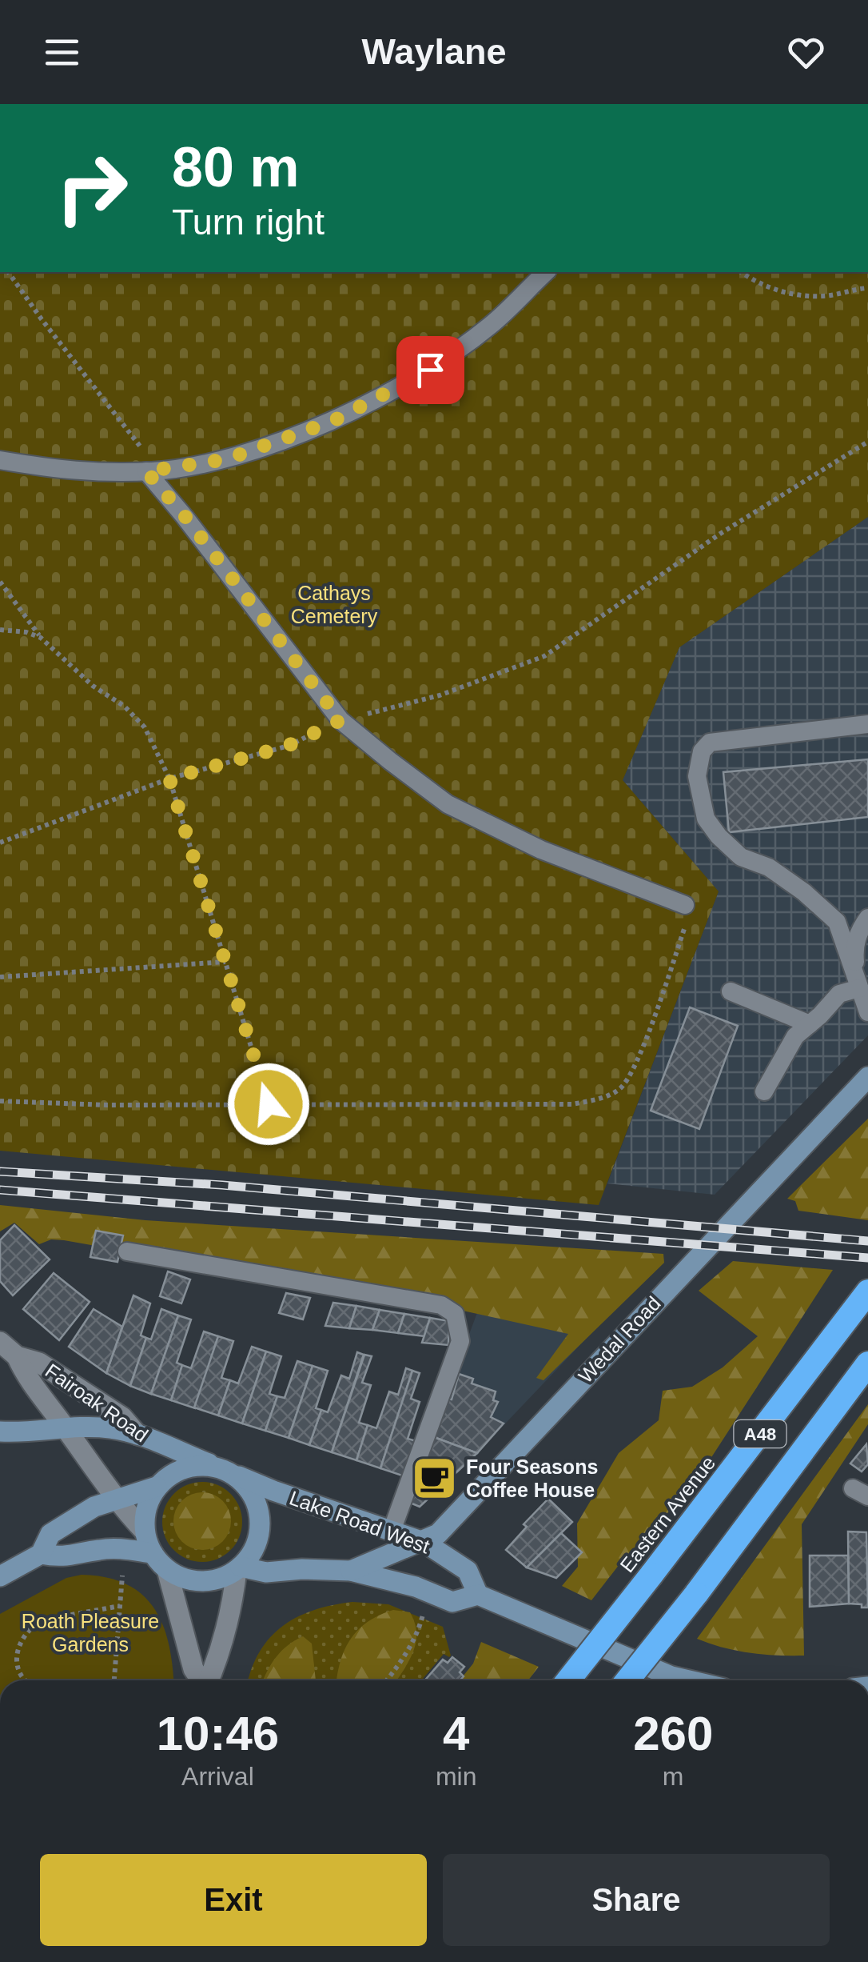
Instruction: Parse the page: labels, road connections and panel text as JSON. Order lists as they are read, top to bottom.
{
  "streets": {
    "highway": ["A48", "Eastern Avenue"],
    "street": ["Wedal Road", "Fairoak Road", "Lake Road West"]
  },
  "crossings": [
    ["Wedal Road", "Lake Road West"],
    ["Fairoak Road", "Lake Road West"]
  ],
  "parks": ["Cathays Cemetery", "Roath Pleasure Gardens"],
  "places": {
    "cafe": ["Four Seasons Coffee House"]
  },
  "page": {
    "header": "Waylane",
    "turn": ["80 m", "Turn right"],
    "eta": [
      "10:46",
      "Arrival",
      "4",
      "min",
      "260",
      "m"
    ],
    "buttons": ["Exit", "Share"]
  }
}
